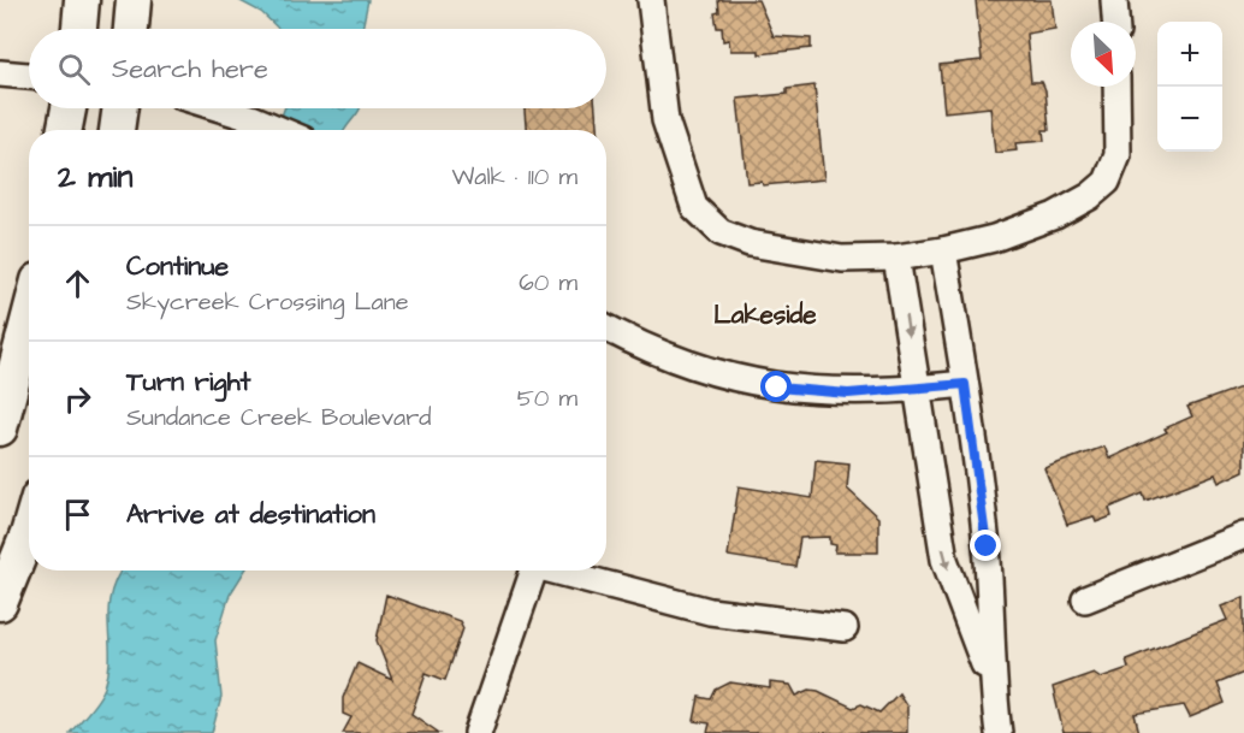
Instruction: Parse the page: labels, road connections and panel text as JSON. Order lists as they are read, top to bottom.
{
  "districts": ["Lakeside"],
  "north": "bottom right",
  "page": {
    "map_buttons": ["+", "−"],
    "search": "Search here",
    "heading": ["2 min", "Walk · 110 m"],
    "list": [
      ["Continue", "Skycreek Crossing Lane", "60 m"],
      ["Turn right", "Sundance Creek Boulevard", "50 m"],
      "Arrive at destination"
    ]
  }
}
